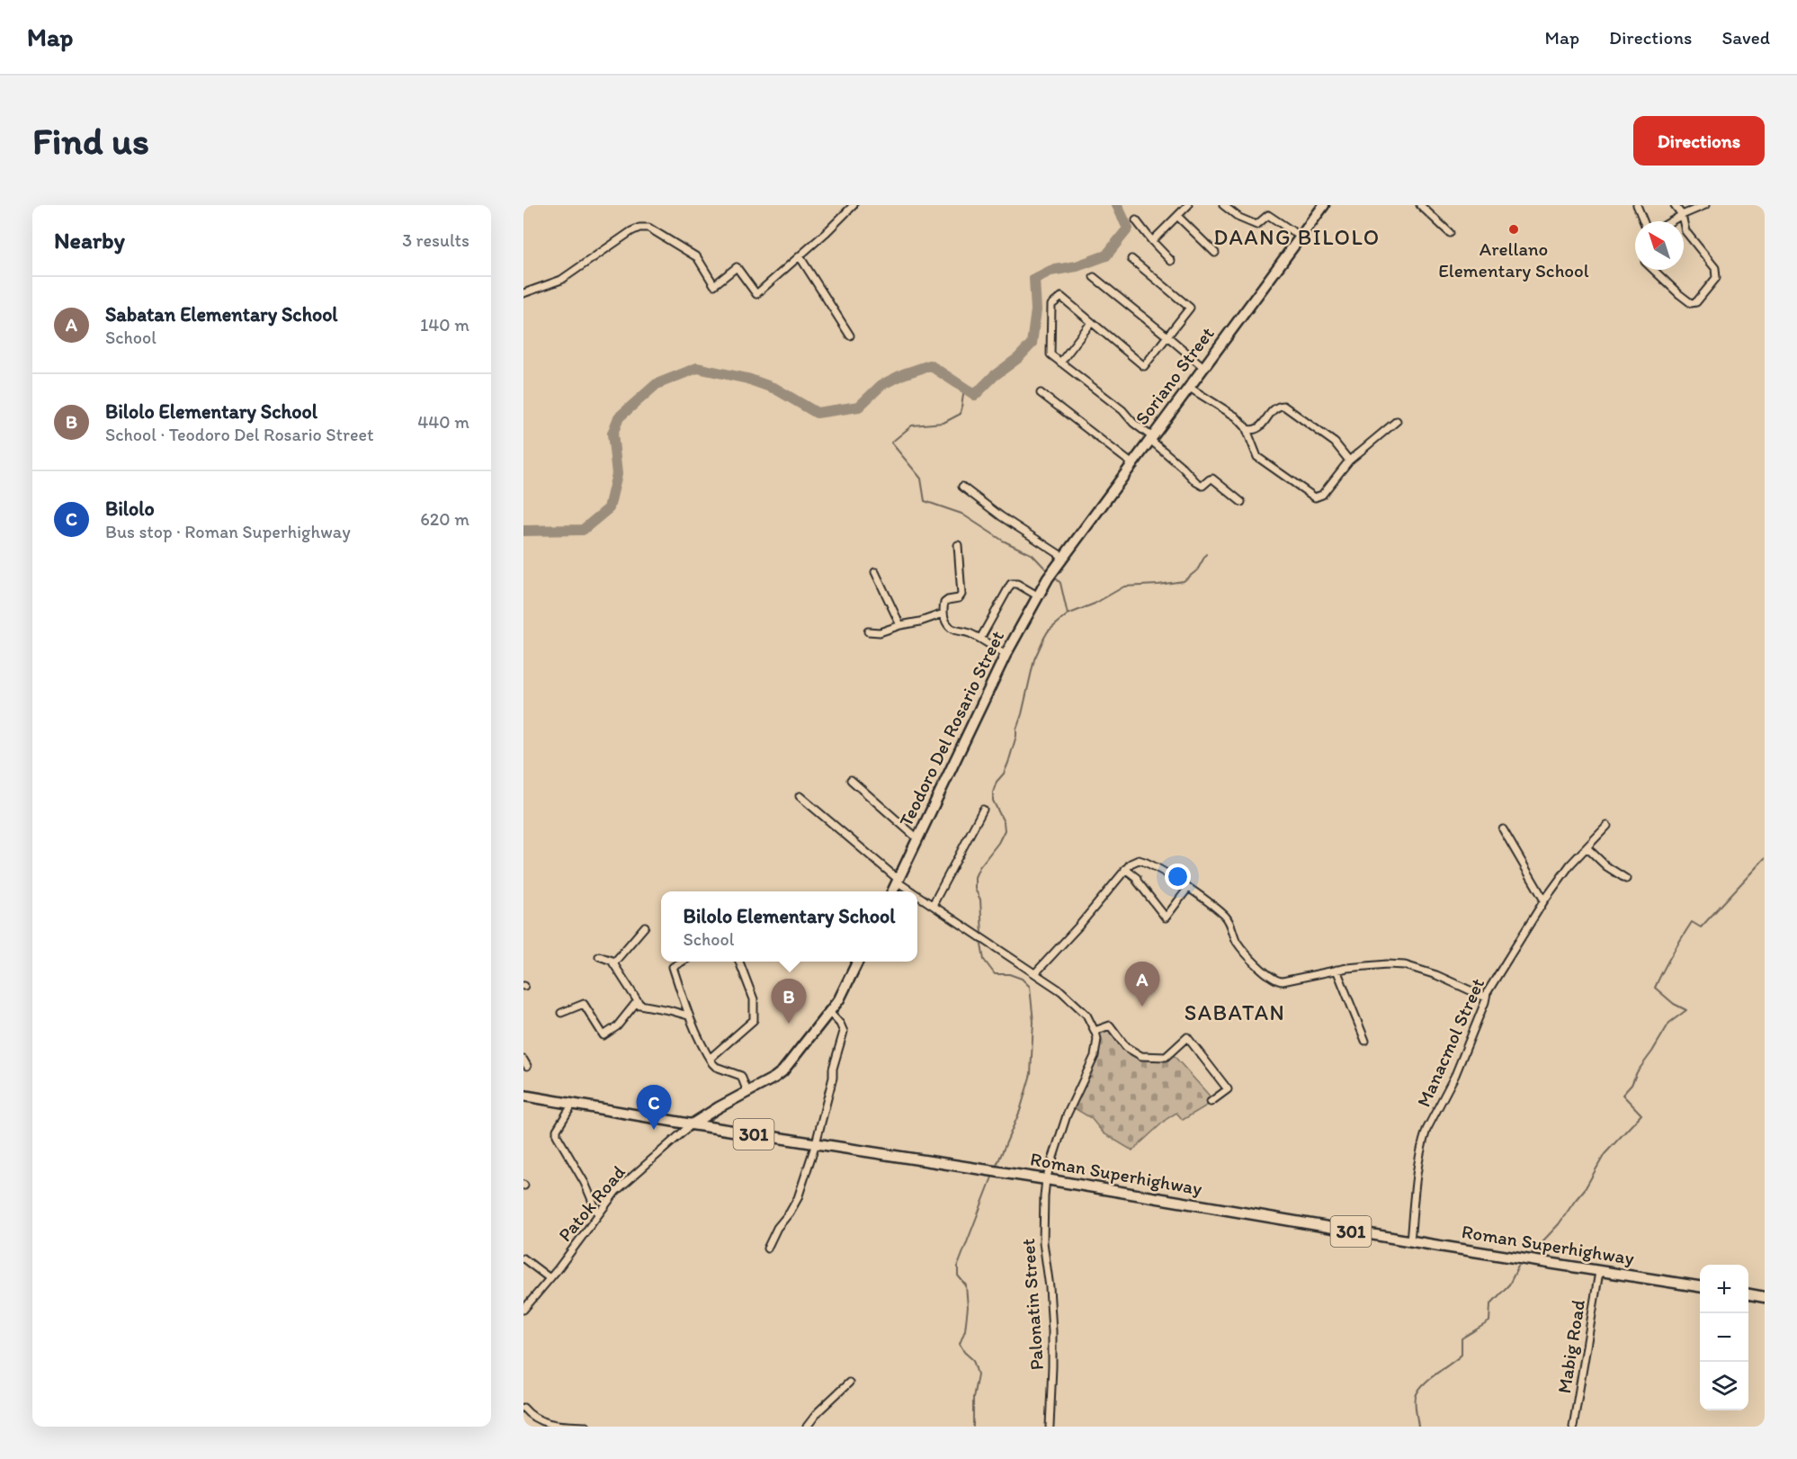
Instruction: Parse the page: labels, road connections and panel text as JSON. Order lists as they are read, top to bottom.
{
  "streets": {
    "main road": [
      "Soriano Street",
      "Teodoro Del Rosario Street",
      "301",
      "Roman Superhighway"
    ],
    "street": [
      "Manacmol Street",
      "Patok Road",
      "Palonatin Street",
      "Mabig Road"
    ]
  },
  "crossings": [
    ["Soriano Street", "Teodoro Del Rosario Street"],
    ["Manacmol Street", "Roman Superhighway"],
    ["Roman Superhighway", "Patok Road"],
    ["Roman Superhighway", "Palonatin Street"],
    ["Roman Superhighway", "Mabig Road"]
  ],
  "districts": ["DAANG BILOLO", "SABATAN"],
  "places": ["Arellano Elementary School"],
  "north": "top left",
  "page": {
    "header": "Map",
    "nav": ["Map", "Directions", "Saved"],
    "buttons": "Directions",
    "title": "Find us",
    "heading": ["Nearby", "3 results"],
    "list": [
      {
        "mark": "A",
        "name": "Sabatan Elementary School",
        "note": "School",
        "value": "140 m"
      },
      {
        "mark": "B",
        "name": "Bilolo Elementary School",
        "note": "School · Teodoro Del Rosario Street",
        "value": "440 m"
      },
      {
        "mark": "C",
        "name": "Bilolo",
        "note": "Bus stop · Roman Superhighway",
        "value": "620 m"
      }
    ],
    "popup": ["Bilolo Elementary School", "School"],
    "pins": ["A", "B", "C"],
    "map_buttons": ["+", "−"]
  }
}
